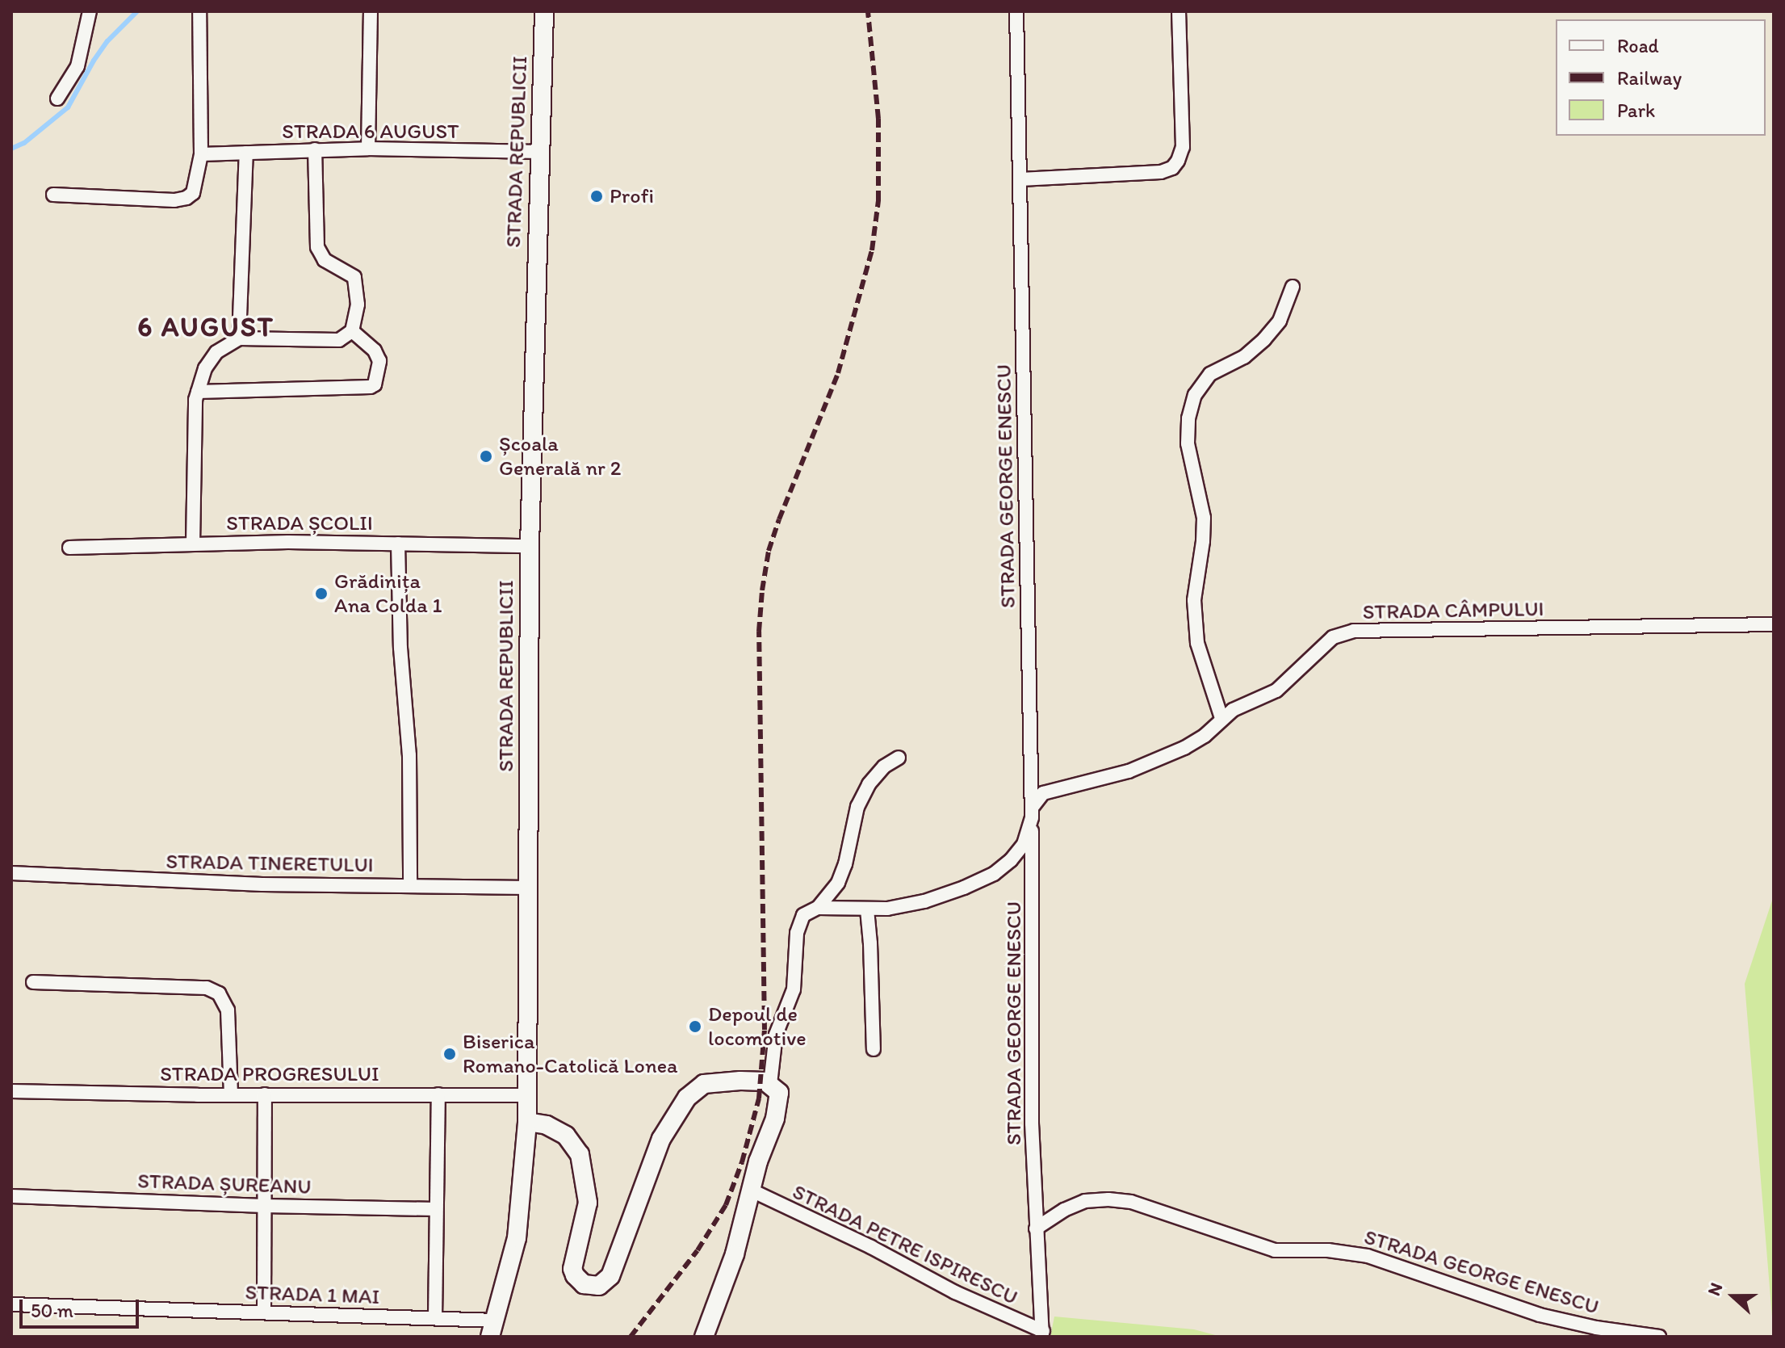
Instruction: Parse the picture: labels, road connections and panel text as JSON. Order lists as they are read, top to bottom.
{
  "streets": {
    "street": [
      "STRADA 6 AUGUST",
      "STRADA REPUBLICII",
      "STRADA GEORGE ENESCU",
      "STRADA ȘCOLII",
      "STRADA CÂMPULUI",
      "STRADA TINERETULUI",
      "STRADA PROGRESULUI",
      "STRADA ȘUREANU",
      "STRADA PETRE ISPIRESCU",
      "STRADA 1 MAI"
    ]
  },
  "crossings": [
    ["STRADA 6 AUGUST", "STRADA REPUBLICII"],
    ["STRADA REPUBLICII", "STRADA ȘCOLII"],
    ["STRADA REPUBLICII", "STRADA TINERETULUI"],
    ["STRADA REPUBLICII", "STRADA PROGRESULUI"],
    ["STRADA REPUBLICII", "STRADA 1 MAI"],
    ["STRADA GEORGE ENESCU", "STRADA CÂMPULUI"],
    ["STRADA GEORGE ENESCU", "STRADA PETRE ISPIRESCU"]
  ],
  "districts": ["6 AUGUST"],
  "places": [
    "Profi",
    "Școala Generală nr 2",
    "Grădinița Ana Colda 1",
    "Depoul de locomotive",
    "Biserica Romano-Catolică Lonea"
  ],
  "legend": ["Road", "Railway", "Park"],
  "scale_bar": "50 m",
  "north": "left"
}
